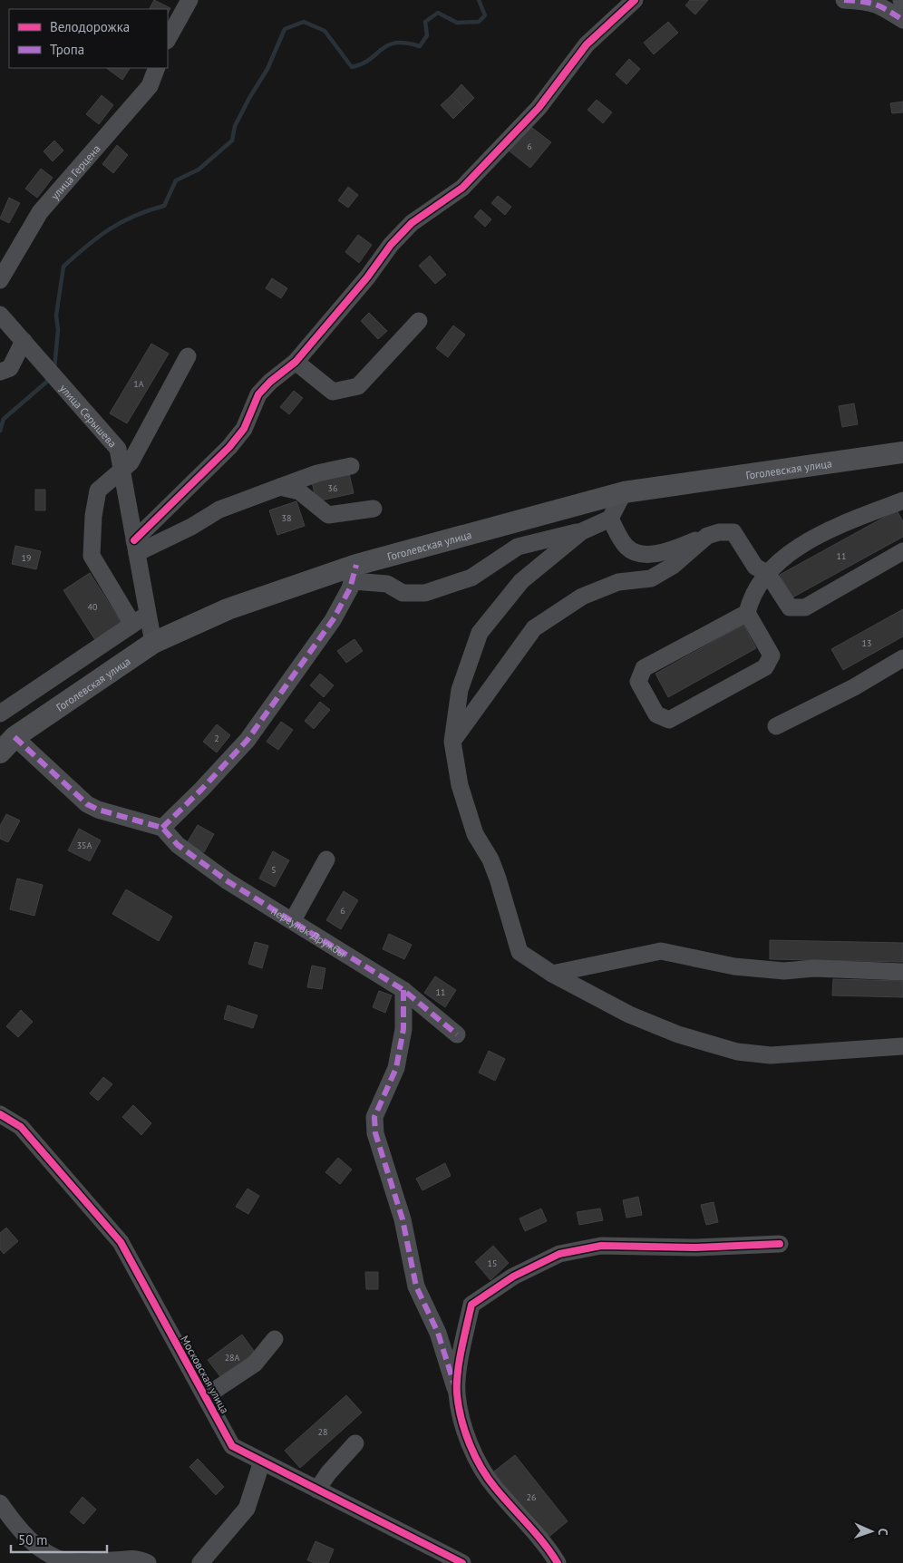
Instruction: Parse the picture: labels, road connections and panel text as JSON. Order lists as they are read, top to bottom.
{
  "streets": {
    "main road": ["Гоголевская улица"],
    "street": [
      "улица Герцена",
      "улица Серышева",
      "переулок Дружбы",
      "Московская улица"
    ]
  },
  "crossings": [
    ["улица Серышева", "Гоголевская улица"]
  ],
  "house_numbers": [
    "6",
    "1А",
    "36",
    "38",
    "11",
    "19",
    "40",
    "13",
    "2",
    "35А",
    "5",
    "6",
    "11",
    "15",
    "28А",
    "28",
    "26"
  ],
  "legend": ["Велодорожка", "Тропа"],
  "scale_bar": "50 m",
  "north": "right"
}
